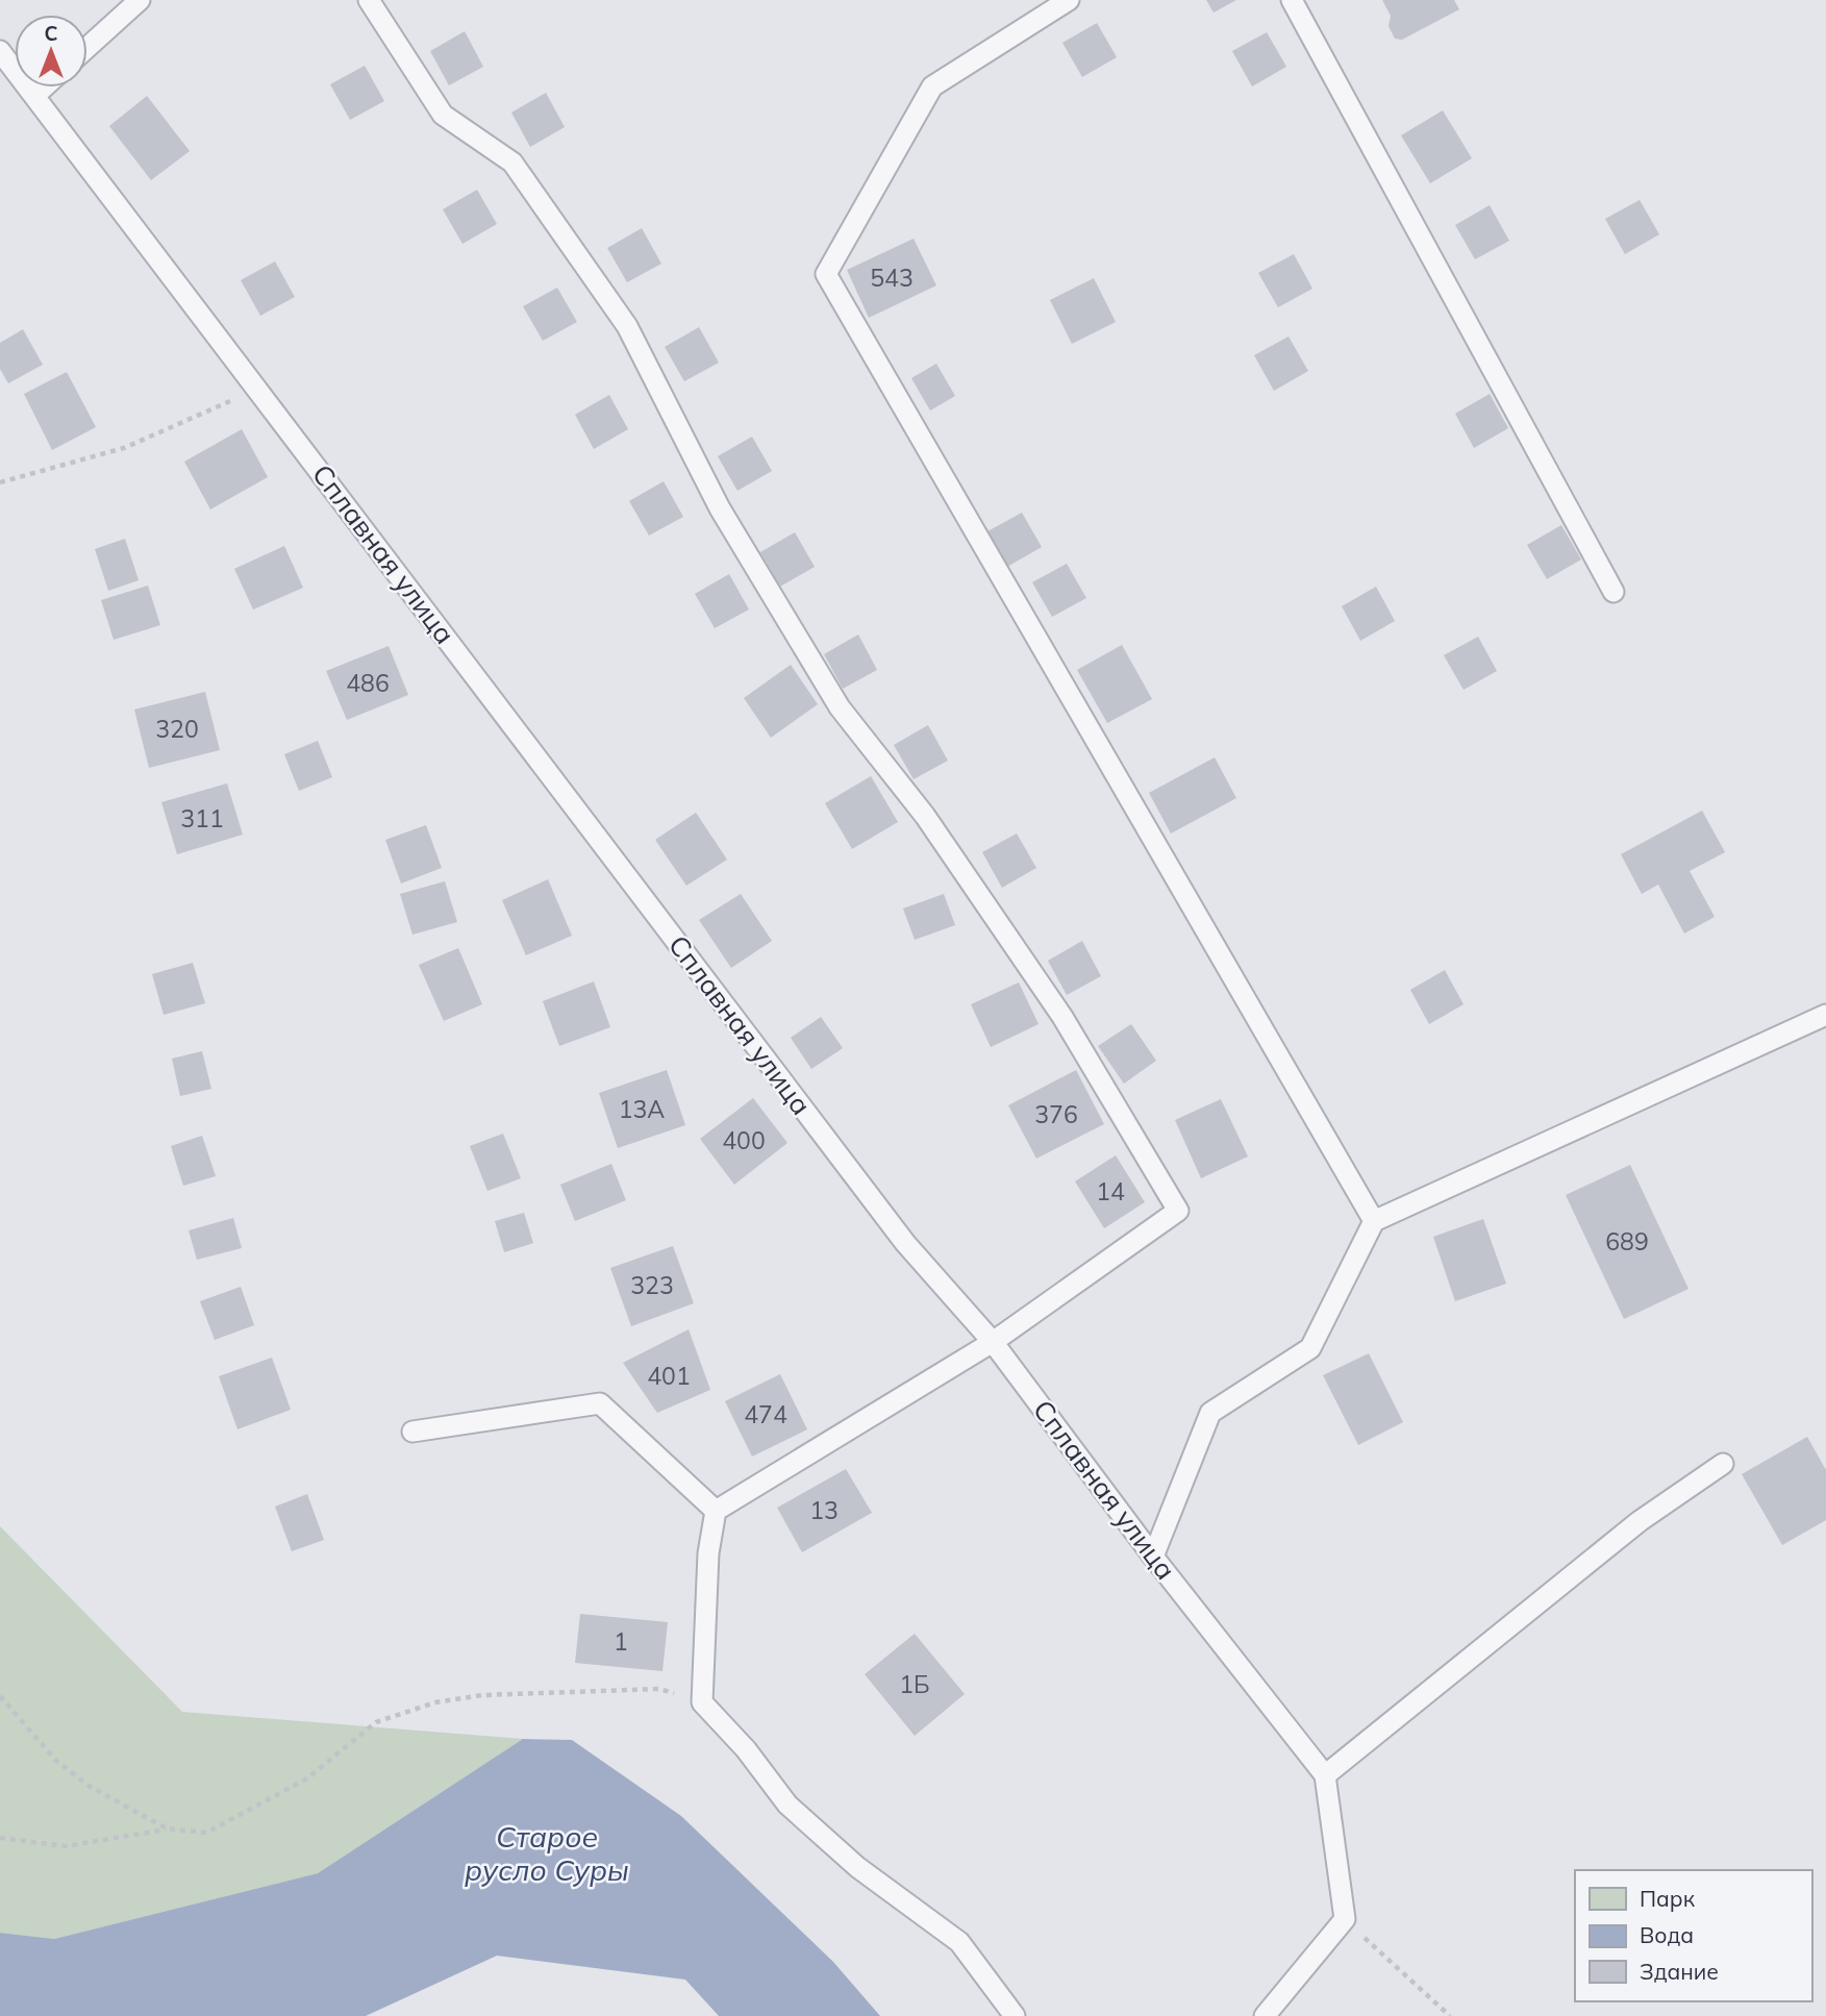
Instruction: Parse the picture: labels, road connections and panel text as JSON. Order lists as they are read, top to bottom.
{
  "streets": {
    "lane": ["Сплавная улица"]
  },
  "water": ["Старое русло Суры"],
  "house_numbers": [
    "543",
    "486",
    "320",
    "311",
    "13А",
    "376",
    "400",
    "14",
    "689",
    "323",
    "401",
    "474",
    "13",
    "1",
    "1Б"
  ],
  "legend": ["Парк", "Вода", "Здание"],
  "north": "top"
}
